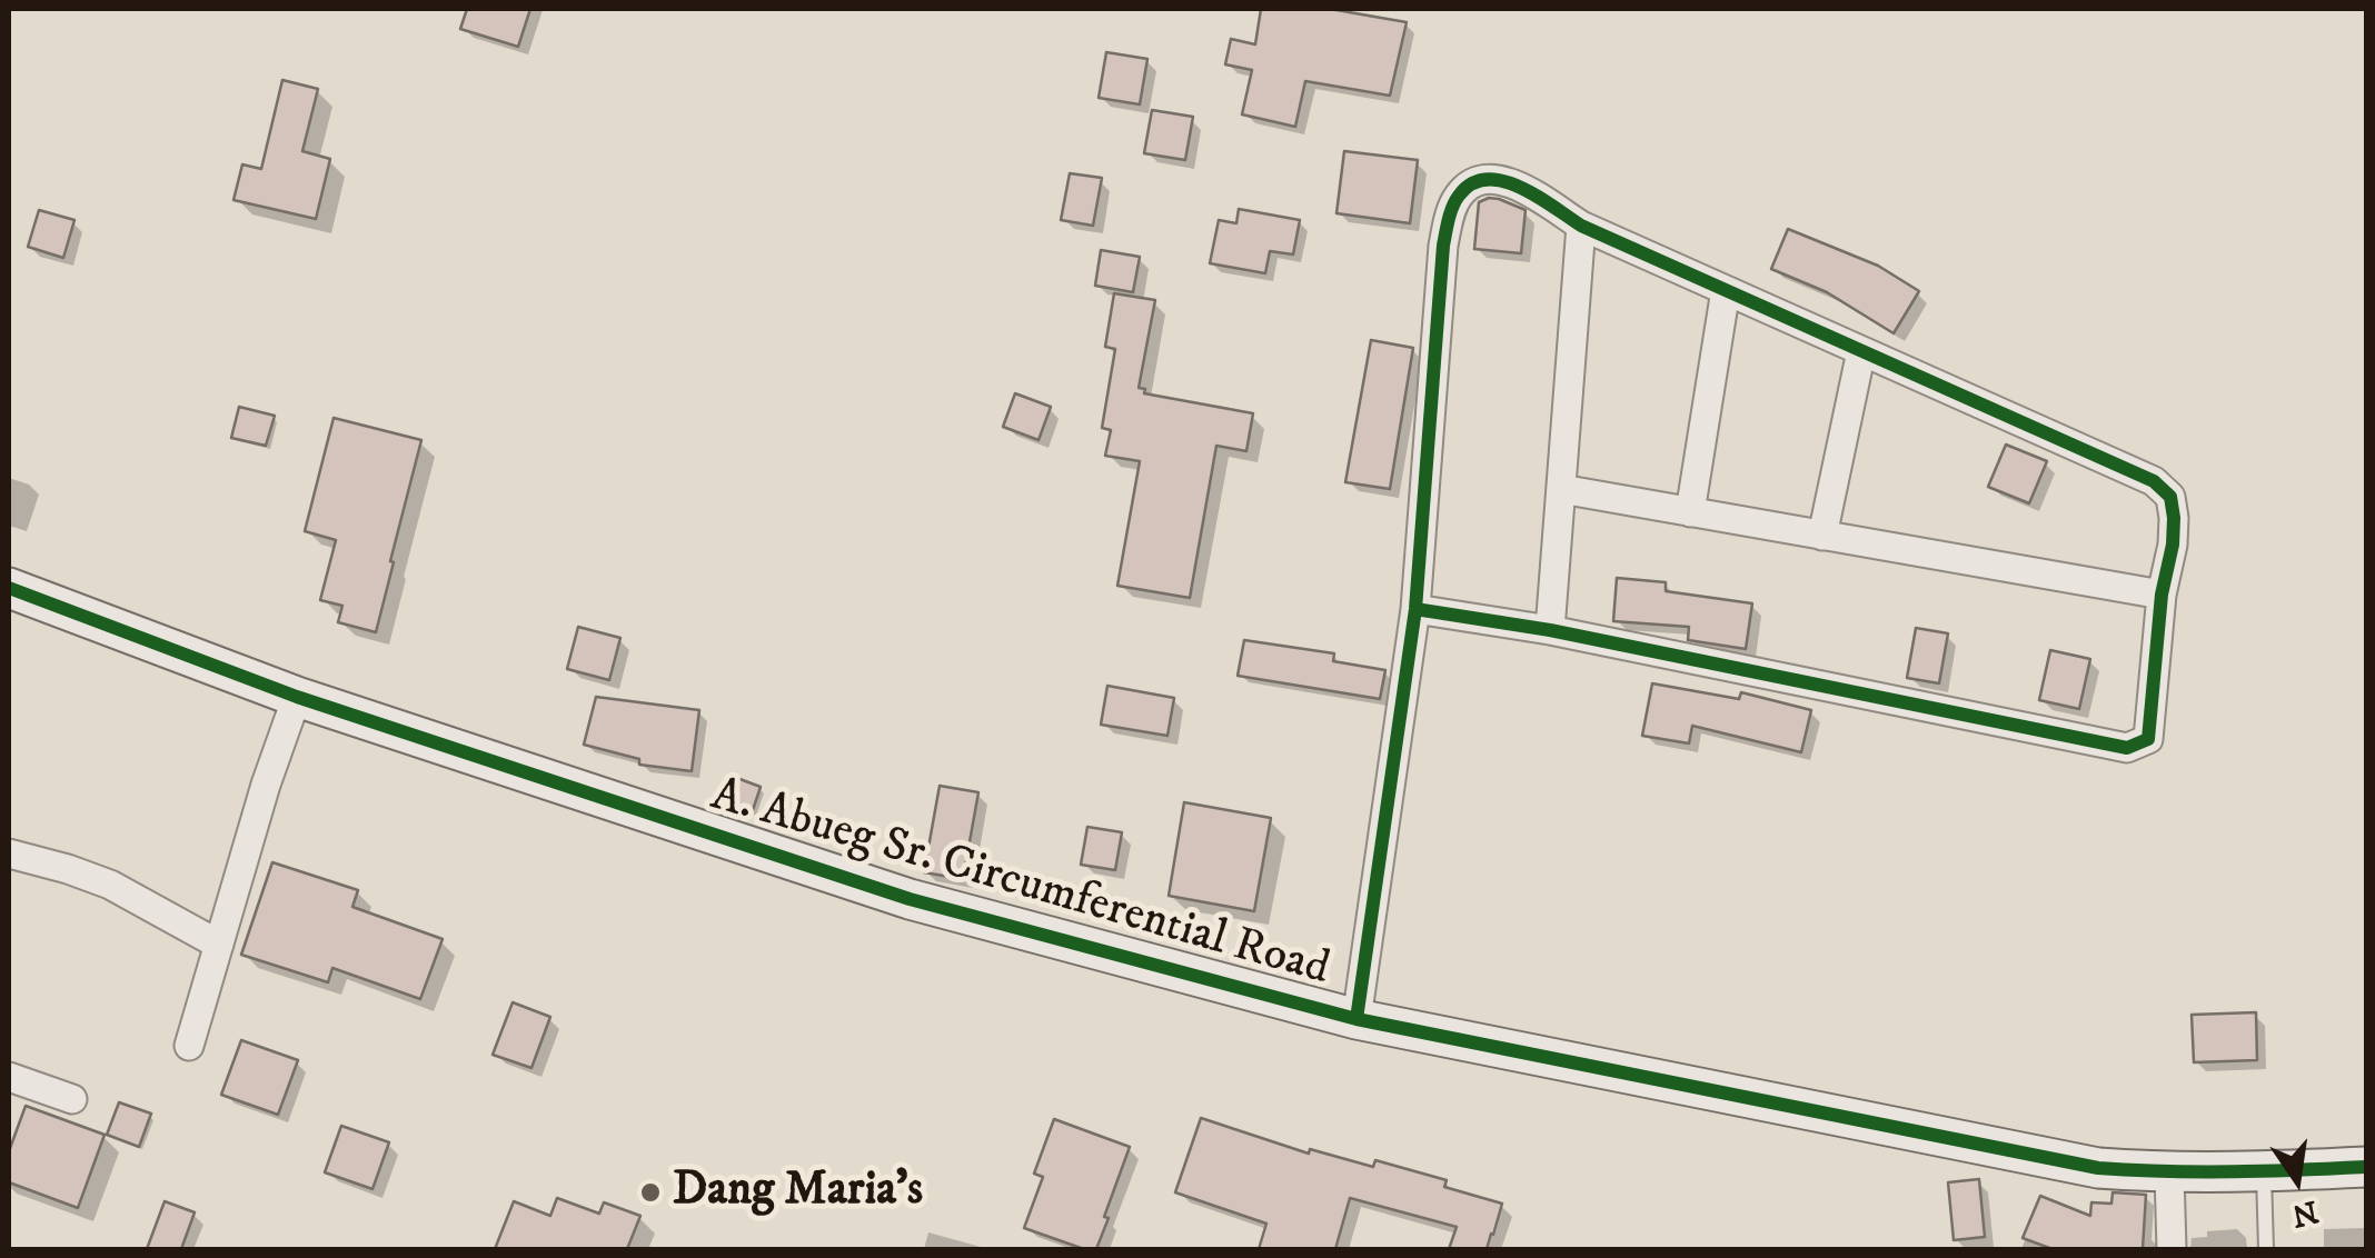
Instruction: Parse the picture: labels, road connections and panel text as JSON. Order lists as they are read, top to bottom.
{
  "streets": {
    "street": ["A. Abueg Sr. Circumferential Road"]
  },
  "places": ["Dang Maria's"],
  "north": "bottom"
}
